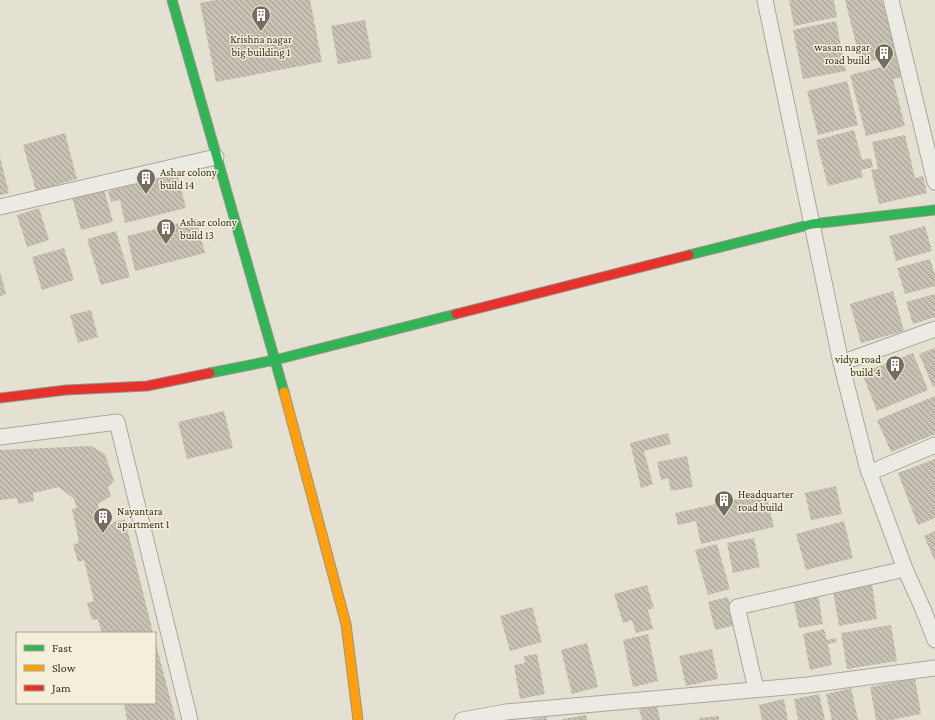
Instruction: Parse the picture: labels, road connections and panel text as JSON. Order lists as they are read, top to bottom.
{
  "places": {
    "building": [
      "Krishna nagar big building 1",
      "wasan nagar road build",
      "Ashar colony build 14",
      "Ashar colony build 13",
      "vidya road build 4",
      "Headquarter road build",
      "Nayantara apartment 1"
    ]
  },
  "legend": ["Fast", "Slow", "Jam"]
}
